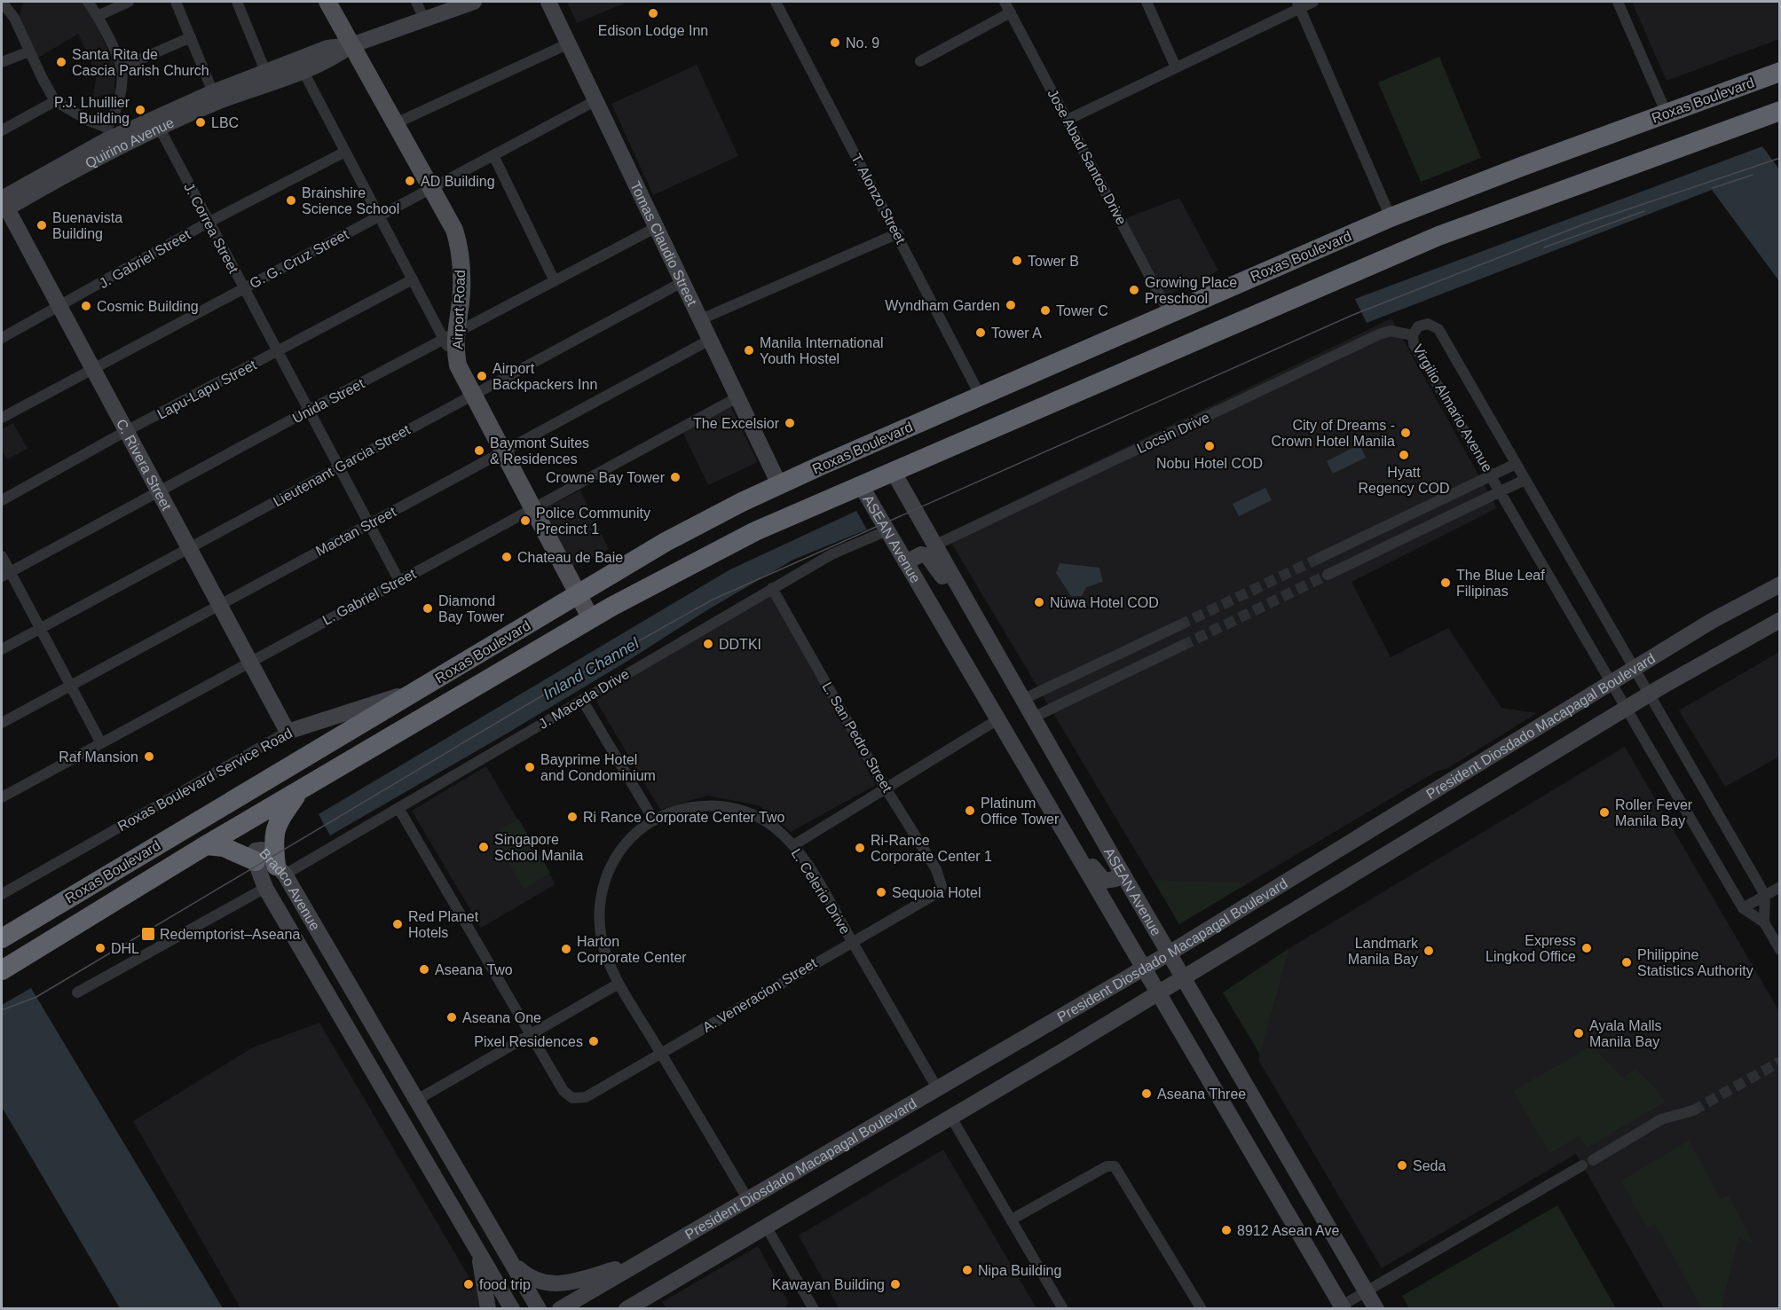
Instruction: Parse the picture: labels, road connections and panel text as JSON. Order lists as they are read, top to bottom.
{
  "streets": {
    "highway": ["Roxas Boulevard"],
    "main road": ["Airport Road"],
    "street": [
      "Quirino Avenue",
      "Jose Abad Santos Drive",
      "T. Alonzo Street",
      "J. Correa Street",
      "Tomas Claudio Street",
      "J. Gabriel Street",
      "G. G. Cruz Street",
      "Lapu-Lapu Street",
      "Unida Street",
      "Virgilio Almario Avenue",
      "Locsin Drive",
      "C. Rivera Street",
      "Lieutenant Garcia Street",
      "Mactan Street",
      "ASEAN Avenue",
      "L. Gabriel Street",
      "J. Maceda Drive",
      "President Diosdado Macapagal Boulevard",
      "L. San Pedro Street",
      "Roxas Boulevard Service Road",
      "L. Celerio Drive",
      "Bradco Avenue",
      "A. Veneracion Street"
    ]
  },
  "crossings": [
    ["Roxas Boulevard", "Jose Abad Santos Drive"],
    ["Roxas Boulevard", "T. Alonzo Street"],
    ["Roxas Boulevard", "Tomas Claudio Street"],
    ["Roxas Boulevard", "Airport Road"],
    ["Roxas Boulevard", "ASEAN Avenue"],
    ["Roxas Boulevard", "Roxas Boulevard Service Road"],
    ["Quirino Avenue", "J. Correa Street"],
    ["Quirino Avenue", "Airport Road"],
    ["Quirino Avenue", "C. Rivera Street"],
    ["J. Correa Street", "J. Gabriel Street"],
    ["J. Correa Street", "G. G. Cruz Street"],
    ["J. Correa Street", "Lapu-Lapu Street"],
    ["J. Correa Street", "Unida Street"],
    ["J. Correa Street", "Lieutenant Garcia Street"],
    ["J. Correa Street", "Mactan Street"],
    ["J. Correa Street", "L. Gabriel Street"],
    ["Tomas Claudio Street", "G. G. Cruz Street"],
    ["Tomas Claudio Street", "Unida Street"],
    ["Tomas Claudio Street", "Lieutenant Garcia Street"],
    ["Tomas Claudio Street", "Mactan Street"],
    ["Tomas Claudio Street", "L. Gabriel Street"],
    ["J. Gabriel Street", "C. Rivera Street"],
    ["G. G. Cruz Street", "Airport Road"],
    ["G. G. Cruz Street", "C. Rivera Street"],
    ["Airport Road", "Unida Street"],
    ["Airport Road", "Lieutenant Garcia Street"],
    ["Airport Road", "Mactan Street"],
    ["Airport Road", "L. Gabriel Street"],
    ["Lapu-Lapu Street", "C. Rivera Street"],
    ["Unida Street", "C. Rivera Street"],
    ["Virgilio Almario Avenue", "Locsin Drive"],
    ["Virgilio Almario Avenue", "President Diosdado Macapagal Boulevard"],
    ["Locsin Drive", "ASEAN Avenue"],
    ["C. Rivera Street", "Lieutenant Garcia Street"],
    ["C. Rivera Street", "Mactan Street"],
    ["C. Rivera Street", "L. Gabriel Street"],
    ["C. Rivera Street", "Roxas Boulevard Service Road"],
    ["ASEAN Avenue", "J. Maceda Drive"],
    ["ASEAN Avenue", "President Diosdado Macapagal Boulevard"],
    ["J. Maceda Drive", "L. San Pedro Street"],
    ["J. Maceda Drive", "Bradco Avenue"],
    ["President Diosdado Macapagal Boulevard", "L. Celerio Drive"],
    ["L. San Pedro Street", "A. Veneracion Street"],
    ["L. Celerio Drive", "A. Veneracion Street"]
  ],
  "water": ["Inland Channel"],
  "places": {
    "other": [
      "Edison Lodge Inn",
      "No. 9",
      "Santa Rita de Cascia Parish Church",
      "P.J. Lhuillier Building",
      "LBC",
      "AD Building",
      "Brainshire Science School",
      "Buenavista Building",
      "Tower B",
      "Growing Place Preschool",
      "Wyndham Garden",
      "Cosmic Building",
      "Tower C",
      "Tower A",
      "Manila International Youth Hostel",
      "Airport Backpackers Inn",
      "The Excelsior",
      "City of Dreams - Crown Hotel Manila",
      "Nobu Hotel COD",
      "Baymont Suites & Residences",
      "Hyatt Regency COD",
      "Crowne Bay Tower",
      "Police Community Precinct 1",
      "Chateau de Baie",
      "The Blue Leaf Filipinas",
      "Nüwa Hotel COD",
      "Diamond Bay Tower",
      "DDTKI",
      "Raf Mansion",
      "Bayprime Hotel and Condominium",
      "Platinum Office Tower",
      "Roller Fever Manila Bay",
      "Ri Rance Corporate Center Two",
      "Singapore School Manila",
      "Ri-Rance Corporate Center 1",
      "Sequoia Hotel",
      "Red Planet Hotels",
      "DHL",
      "Express Lingkod Office",
      "Harton Corporate Center",
      "Landmark Manila Bay",
      "Philippine Statistics Authority",
      "Aseana Two",
      "Aseana One",
      "Ayala Malls Manila Bay",
      "Pixel Residences",
      "Aseana Three",
      "Seda",
      "8912 Asean Ave",
      "Nipa Building",
      "food trip",
      "Kawayan Building"
    ],
    "transit": ["Redemptorist–Aseana"]
  }
}
